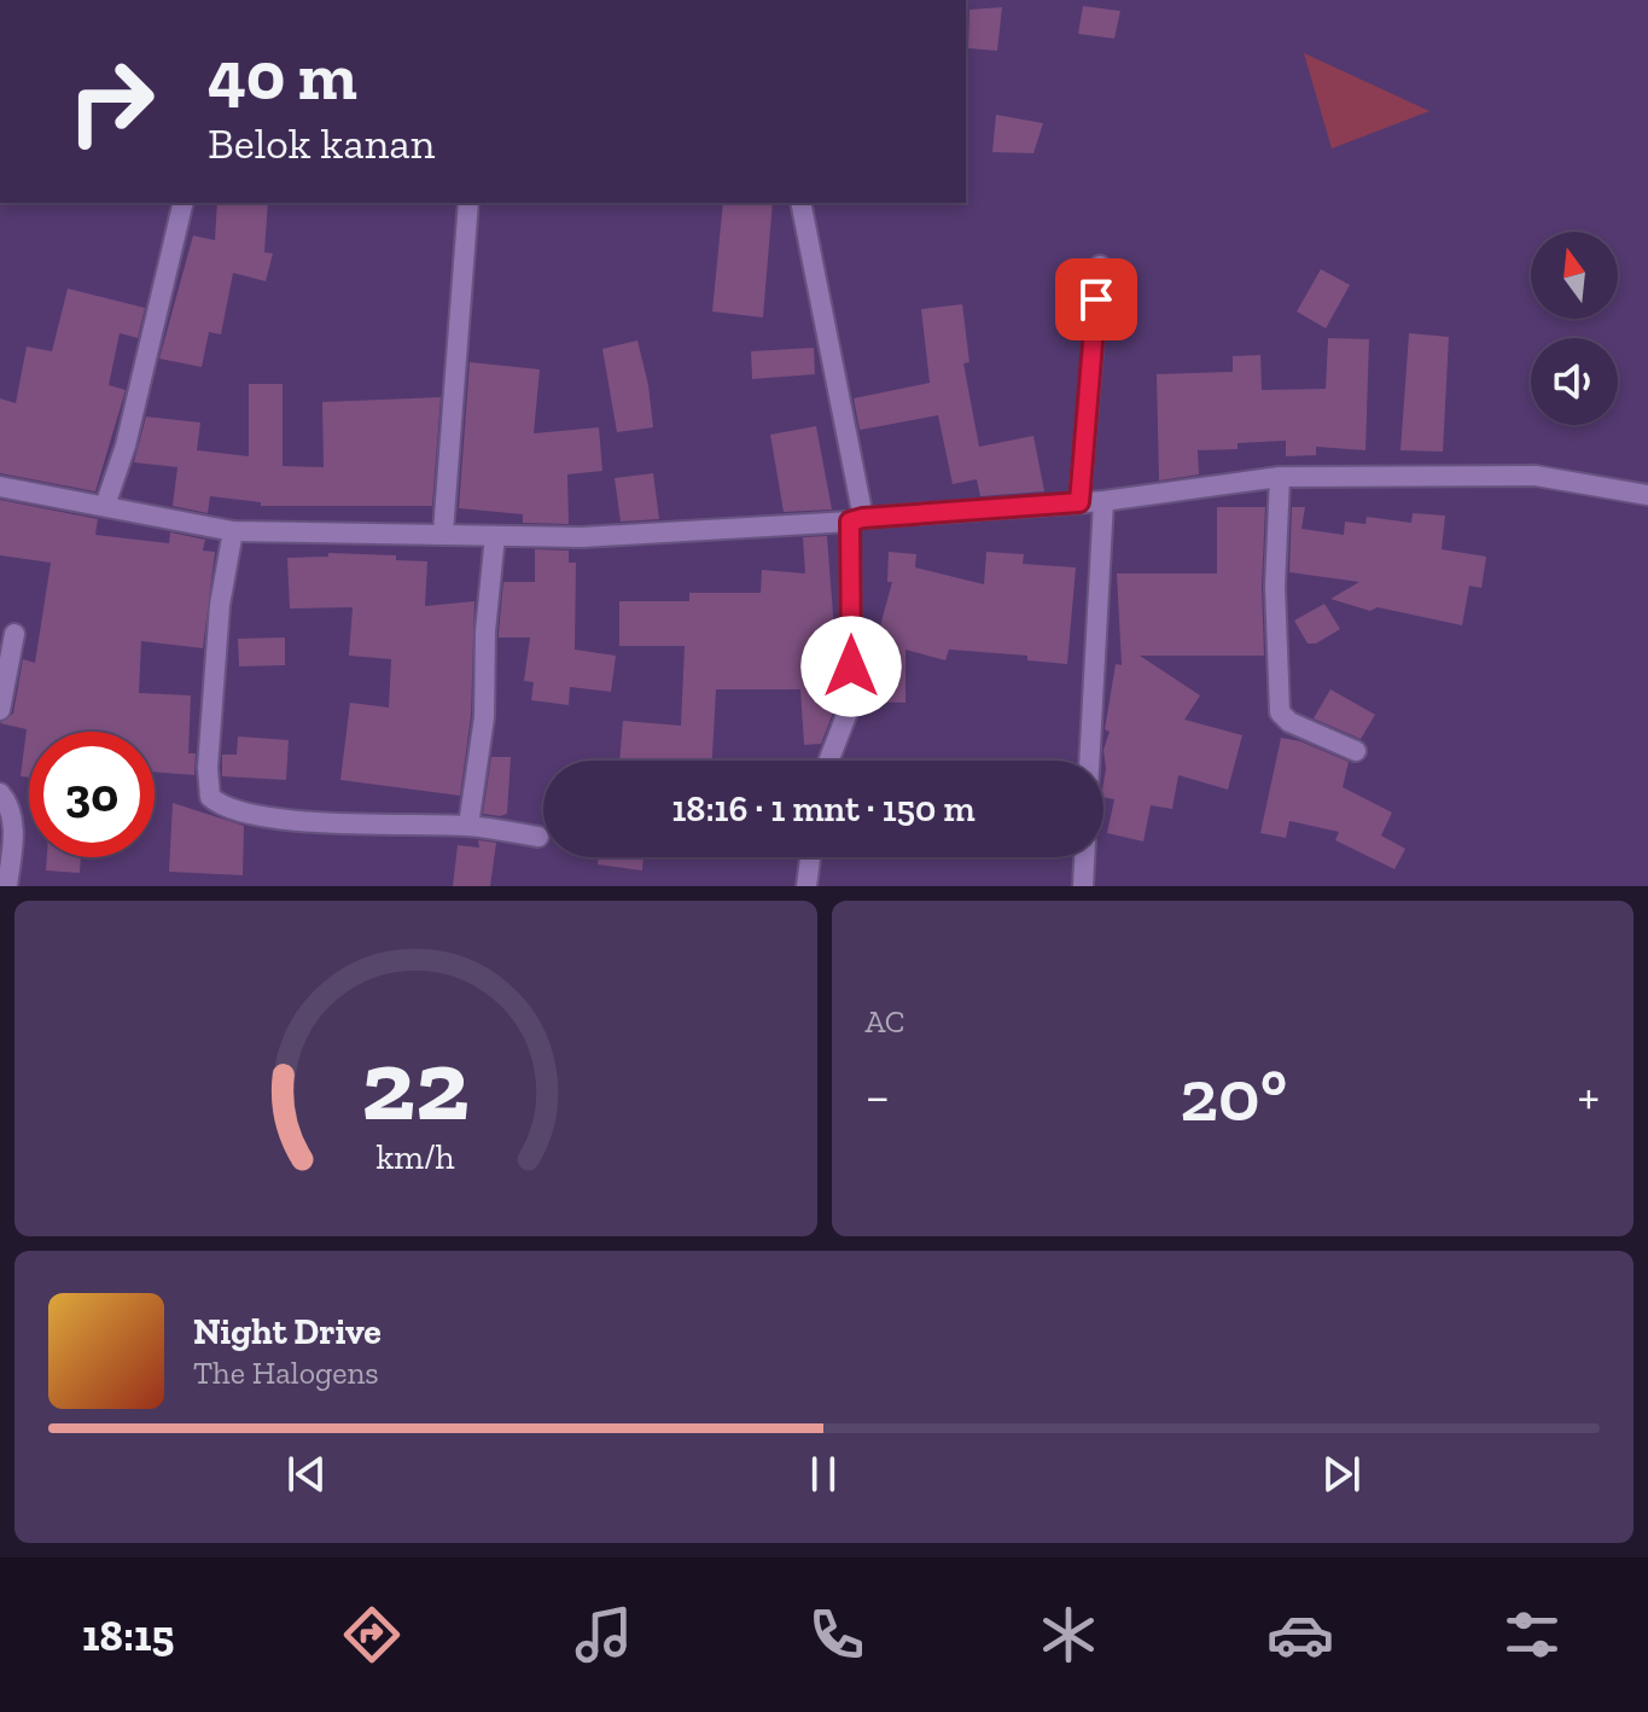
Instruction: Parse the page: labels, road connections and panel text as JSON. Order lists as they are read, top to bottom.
{
  "north": "top",
  "page": {
    "turn": ["40 m", "Belok kanan"],
    "limit": "30",
    "trip": "18:16 · 1 mnt · 150 m",
    "tile": "AC",
    "heat": ["−", "20°", "+"],
    "song": ["Night Drive", "The Halogens"],
    "tabs": "18:15",
    "gauge": ["22", "km/h"]
  }
}
